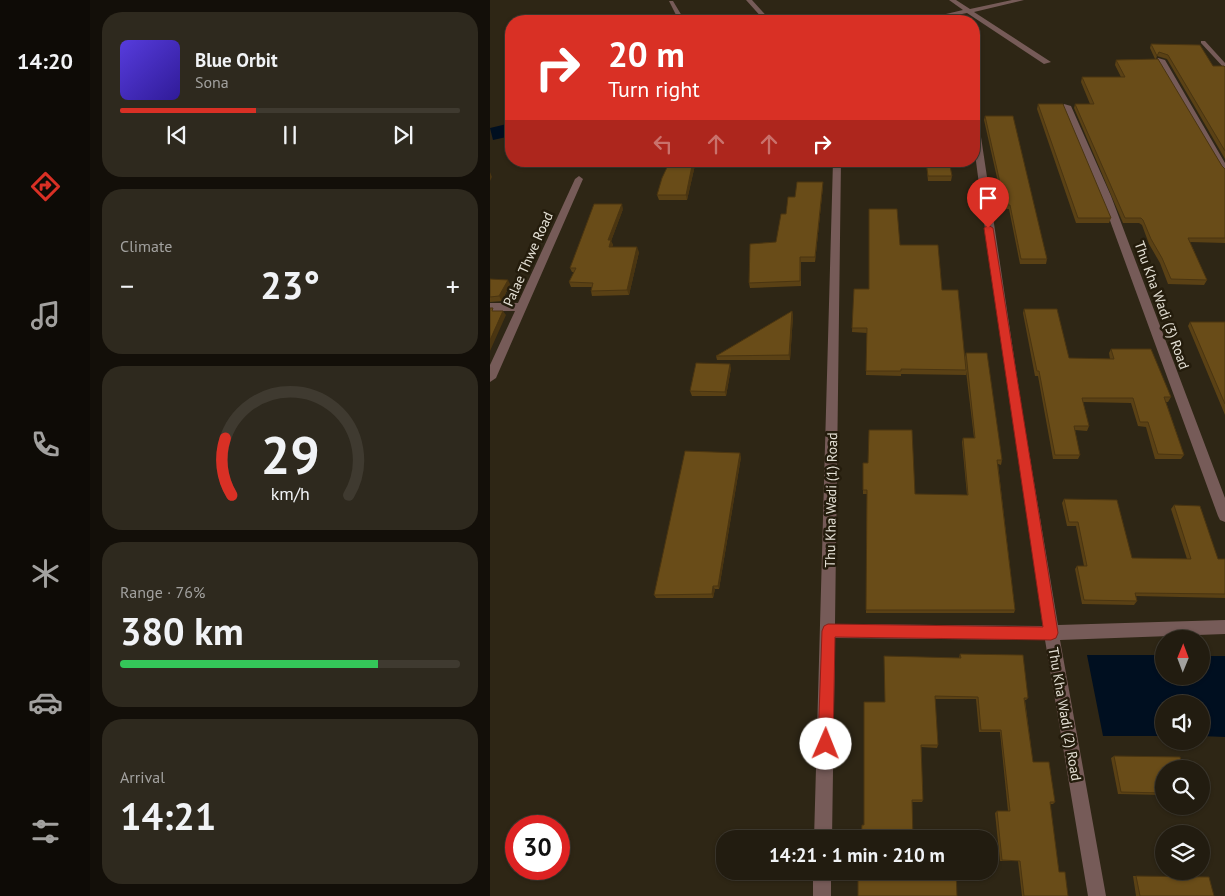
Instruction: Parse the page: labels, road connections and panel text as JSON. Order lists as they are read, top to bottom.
{
  "streets": {
    "street": [
      "Palae Thwe Road",
      "Thu Kha Wadi (3) Road",
      "Thu Kha Wadi (1) Road",
      "Thu Kha Wadi (2) Road"
    ]
  },
  "north": "top",
  "page": {
    "tabs": "14:20",
    "turn": ["20 m", "Turn right"],
    "song": ["Blue Orbit", "Sona"],
    "tile": [
      "Climate",
      ["Range · 76%", "380 km"],
      ["Arrival", "14:21"]
    ],
    "heat": ["−", "23°", "+"],
    "limit": "30",
    "trip": "14:21 · 1 min · 210 m",
    "gauge": ["29", "km/h"]
  }
}
